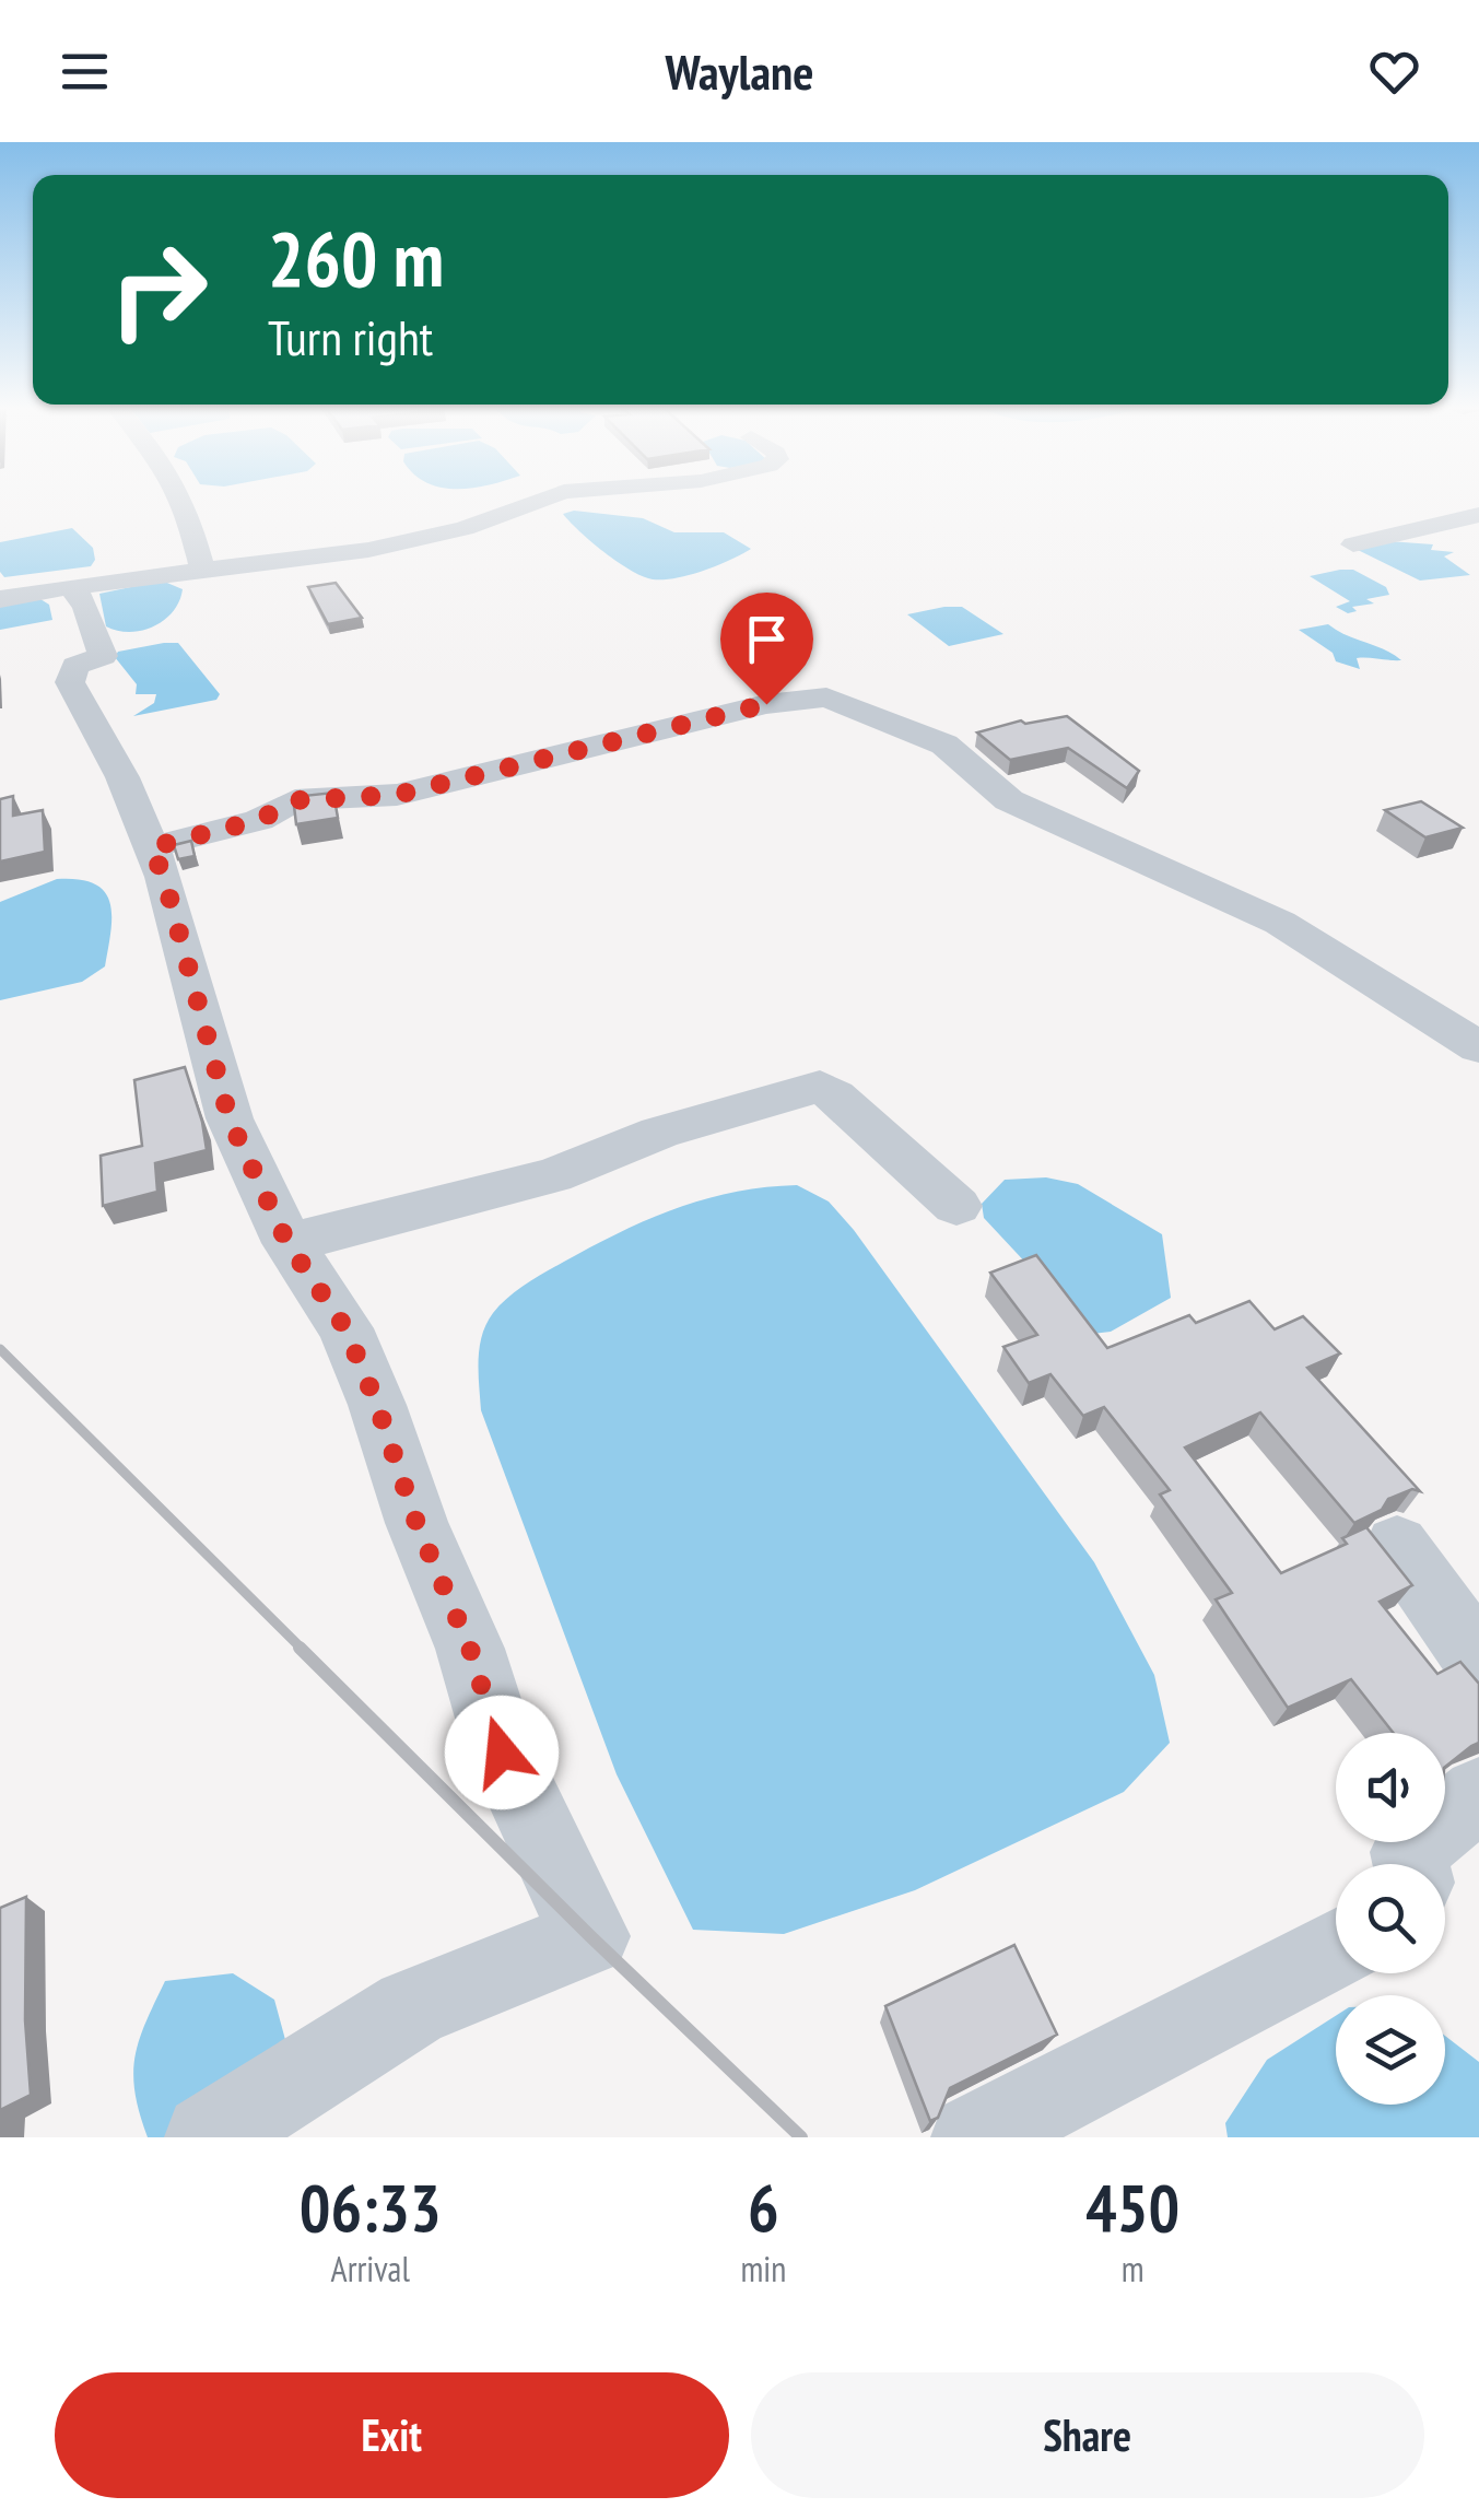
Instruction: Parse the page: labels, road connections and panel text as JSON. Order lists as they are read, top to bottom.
{
  "page": {
    "header": "Waylane",
    "turn": ["260 m", "Turn right"],
    "eta": [
      "06:33",
      "Arrival",
      "6",
      "min",
      "450",
      "m"
    ],
    "buttons": ["Exit", "Share"]
  }
}
